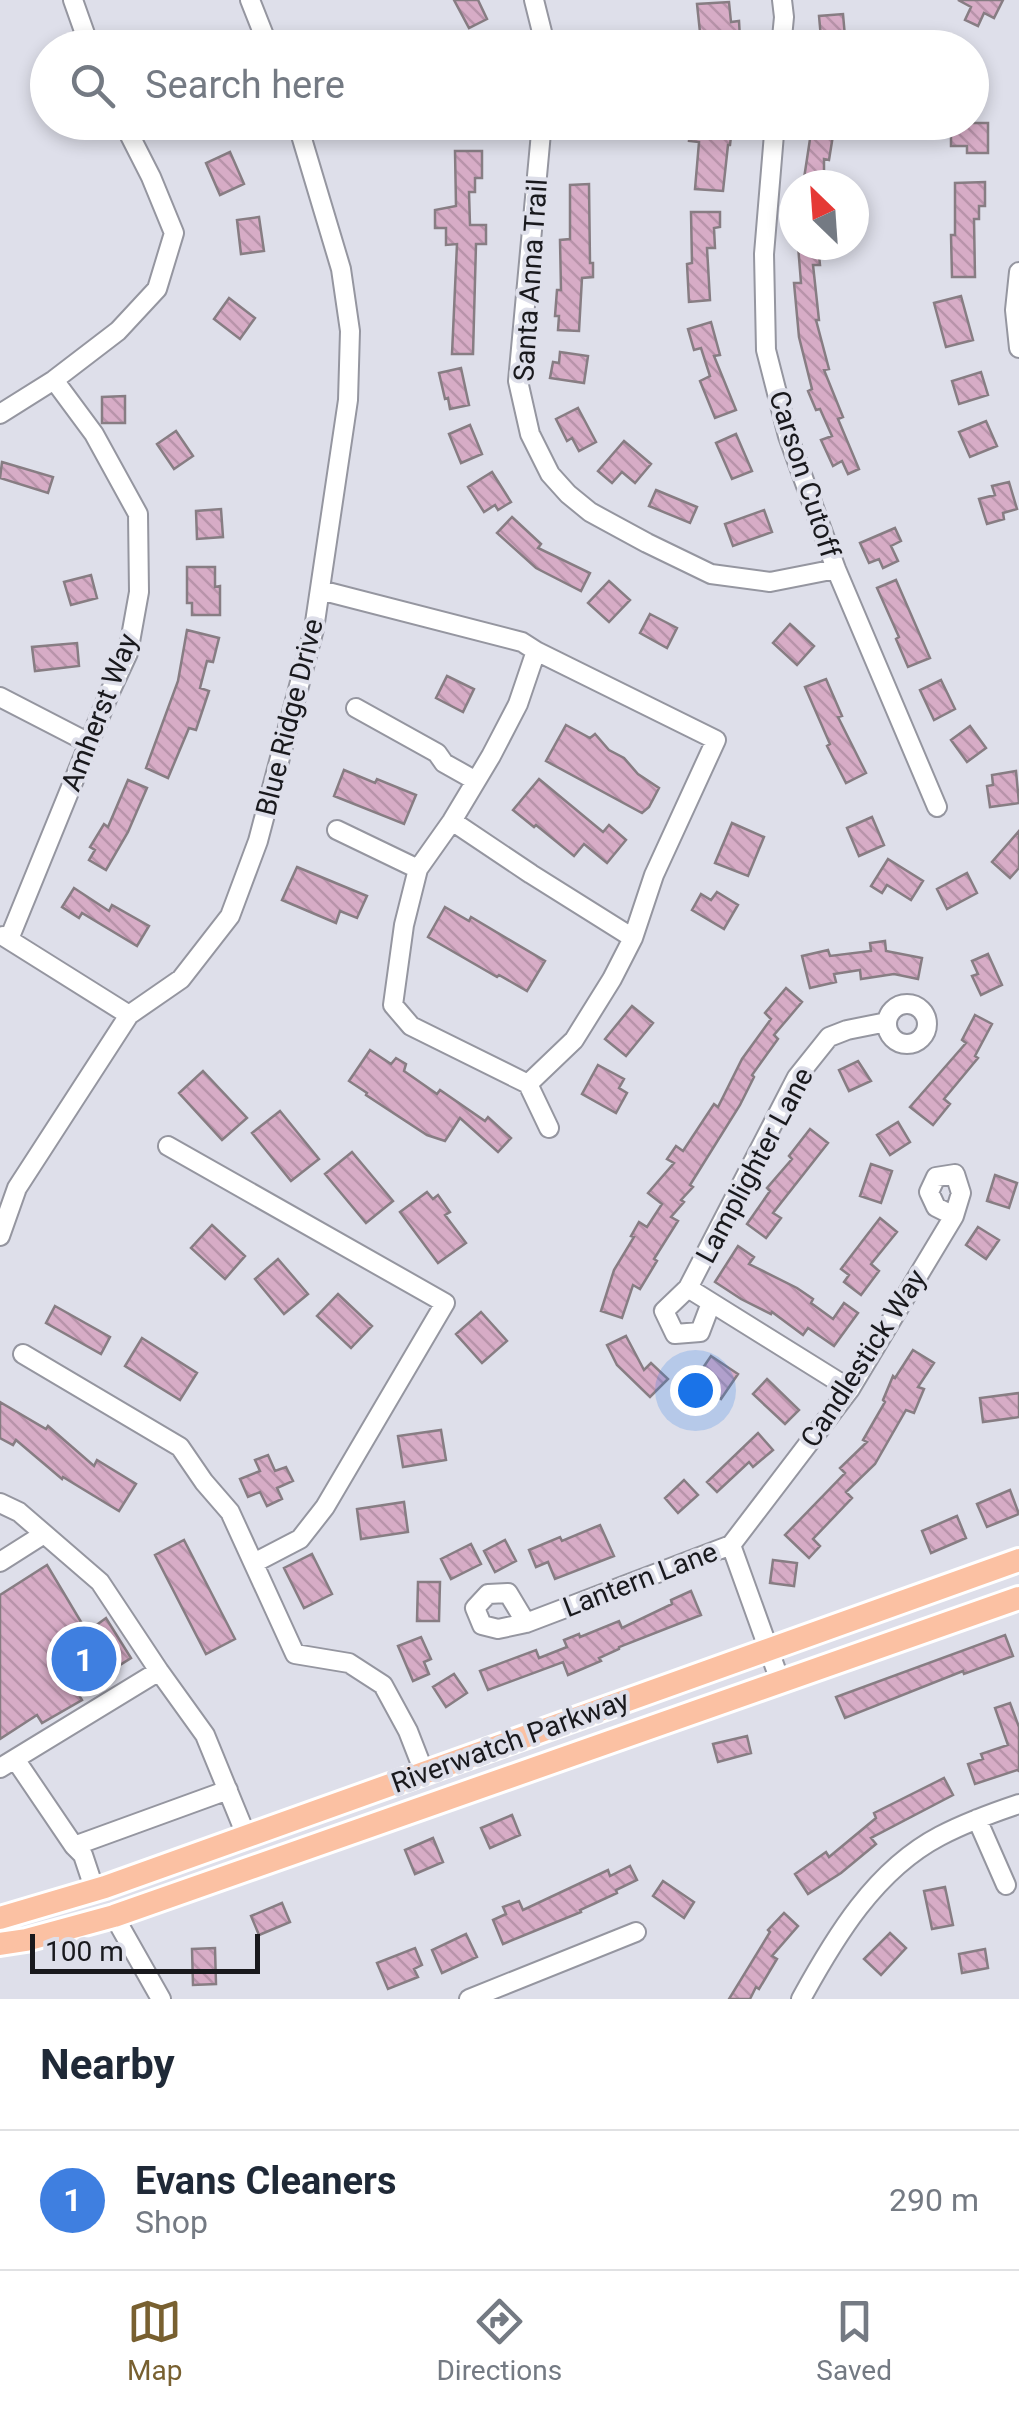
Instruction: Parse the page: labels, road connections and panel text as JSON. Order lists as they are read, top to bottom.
{
  "streets": {
    "main road": ["Riverwatch Parkway"],
    "street": [
      "Santa Anna Trail",
      "Carson Cutoff",
      "Amherst Way",
      "Blue Ridge Drive",
      "Lamplighter Lane",
      "Candlestick Way",
      "Lantern Lane"
    ]
  },
  "crossings": [
    ["Santa Anna Trail", "Carson Cutoff"],
    ["Lamplighter Lane", "Candlestick Way"],
    ["Candlestick Way", "Lantern Lane"],
    ["Lantern Lane", "Riverwatch Parkway"]
  ],
  "scale_bar": "100 m",
  "north": "top left",
  "page": {
    "search": "Search here",
    "pins": "1",
    "scale": "100 m",
    "heading": "Nearby",
    "list": [
      {
        "mark": "1",
        "name": "Evans Cleaners",
        "note": "Shop",
        "value": "290 m"
      }
    ],
    "nav": ["Map", "Directions", "Saved"]
  }
}
